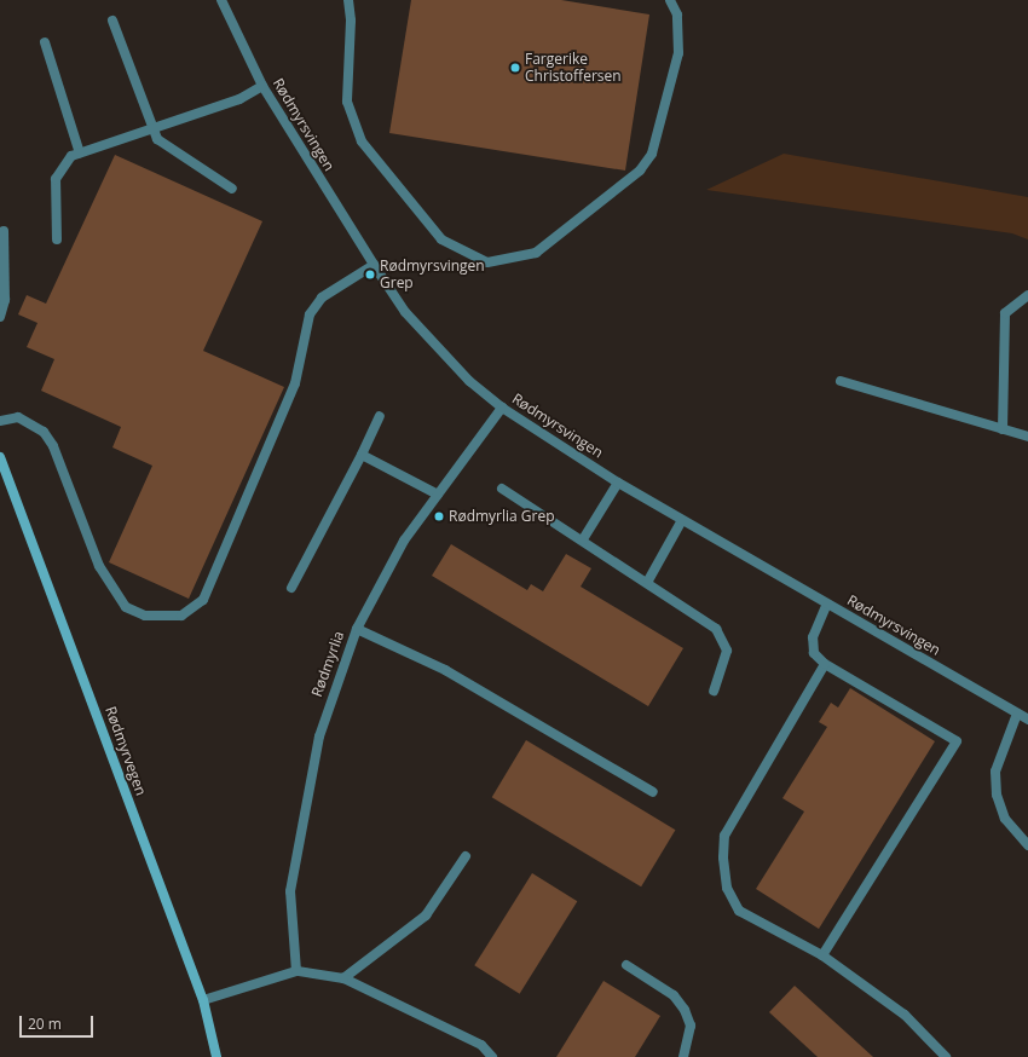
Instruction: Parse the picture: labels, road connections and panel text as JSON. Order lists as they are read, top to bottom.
{
  "streets": {
    "street": ["Rødmyrsvingen", "Rødmyrlia", "Rødmyrvegen"]
  },
  "crossings": [
    ["Rødmyrsvingen", "Rødmyrlia"]
  ],
  "places": ["Fargerike Christoffersen", "Rødmyrsvingen Grep", "Rødmyrlia Grep"],
  "scale_bar": "20 m"
}
